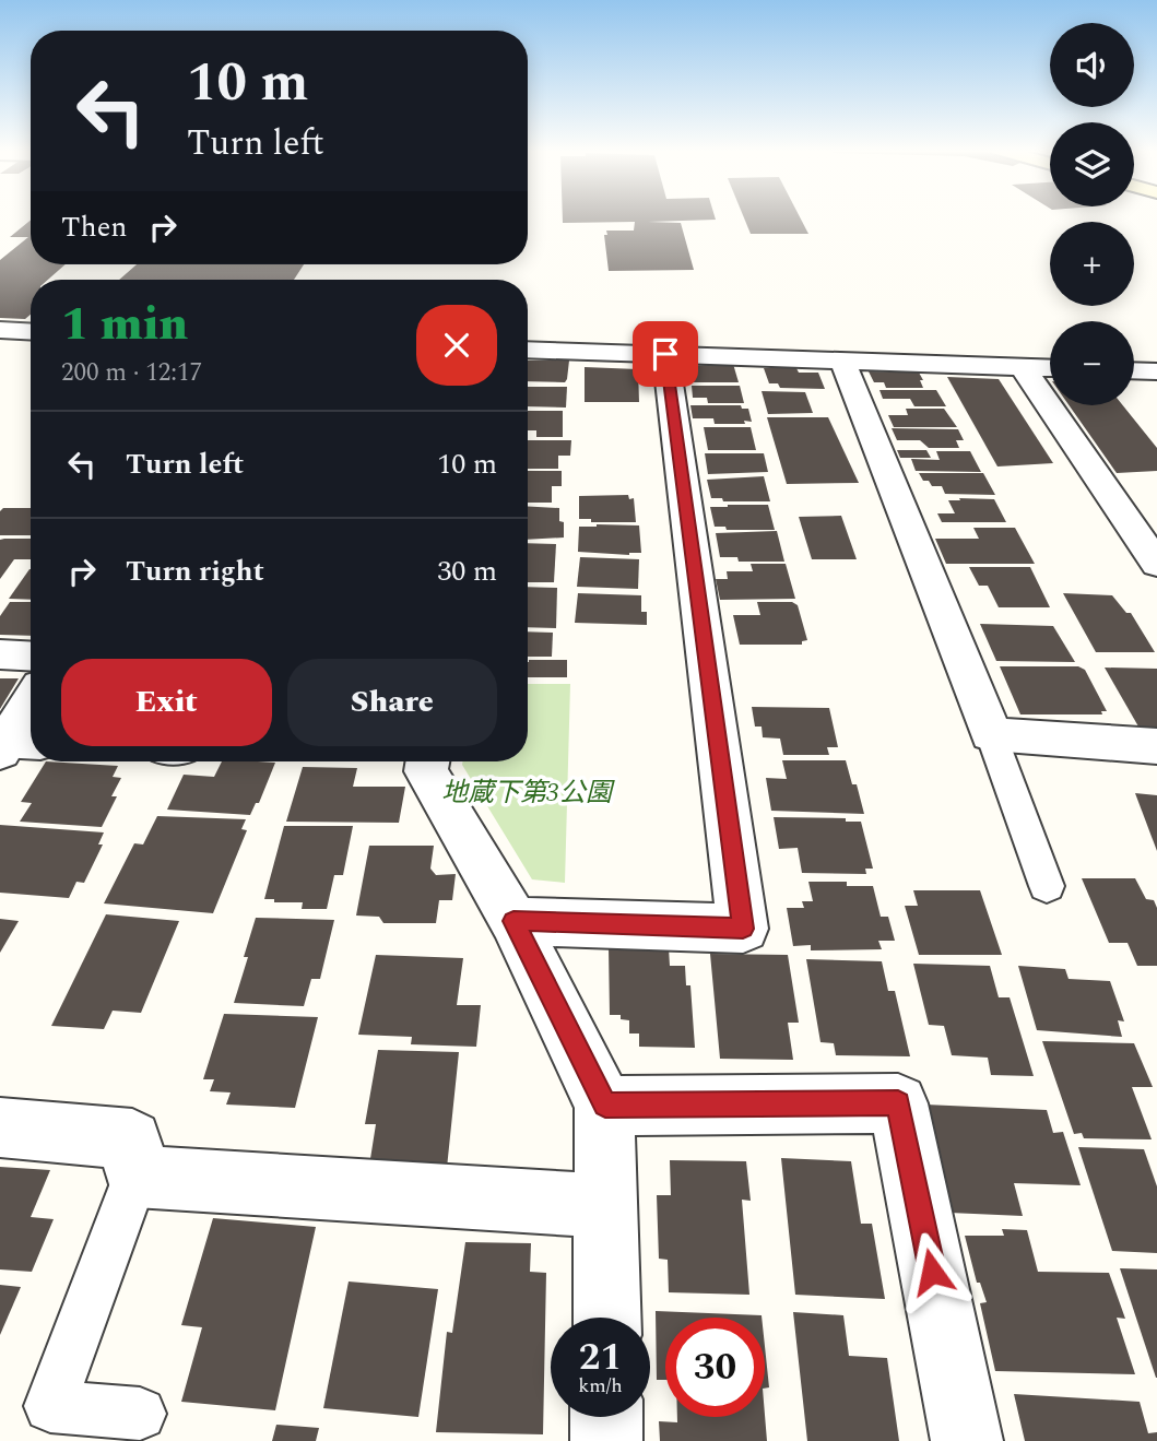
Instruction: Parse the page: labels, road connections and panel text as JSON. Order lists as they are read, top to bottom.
{
  "parks": ["地蔵下第3公園"],
  "page": {
    "map_buttons": ["+", "−"],
    "turn": ["10 m", "Turn left"],
    "then": "Then",
    "heading": ["1 min", "200 m · 12:17"],
    "list": [
      {
        "name": "Turn left",
        "value": "10 m"
      },
      {
        "name": "Turn right",
        "value": "30 m"
      }
    ],
    "buttons": ["Exit", "Share"],
    "speed": "21 km/h",
    "limit": "30"
  }
}
